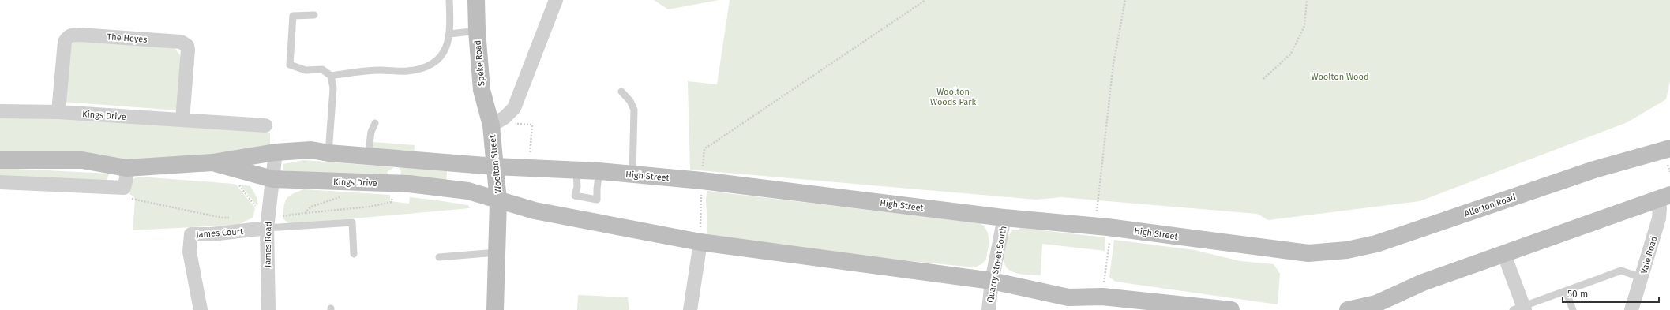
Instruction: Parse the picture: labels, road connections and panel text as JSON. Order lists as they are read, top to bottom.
{
  "streets": {
    "main road": [
      "Speke Road",
      "Kings Drive",
      "Woolton Street",
      "High Street",
      "Allerton Road"
    ],
    "street": [
      "The Heyes",
      "James Court",
      "James Road",
      "Vale Road",
      "Quarry Street South"
    ]
  },
  "crossings": [
    ["The Heyes", "Kings Drive"],
    ["Speke Road", "Woolton Street"],
    ["Kings Drive", "Woolton Street"],
    ["Kings Drive", "High Street"],
    ["Kings Drive", "James Road"],
    ["Woolton Street", "High Street"],
    ["High Street", "Allerton Road"],
    ["High Street", "Quarry Street South"],
    ["James Court", "James Road"]
  ],
  "parks": ["Woolton Wood", "Woolton Woods Park"],
  "scale_bar": "50 m"
}
